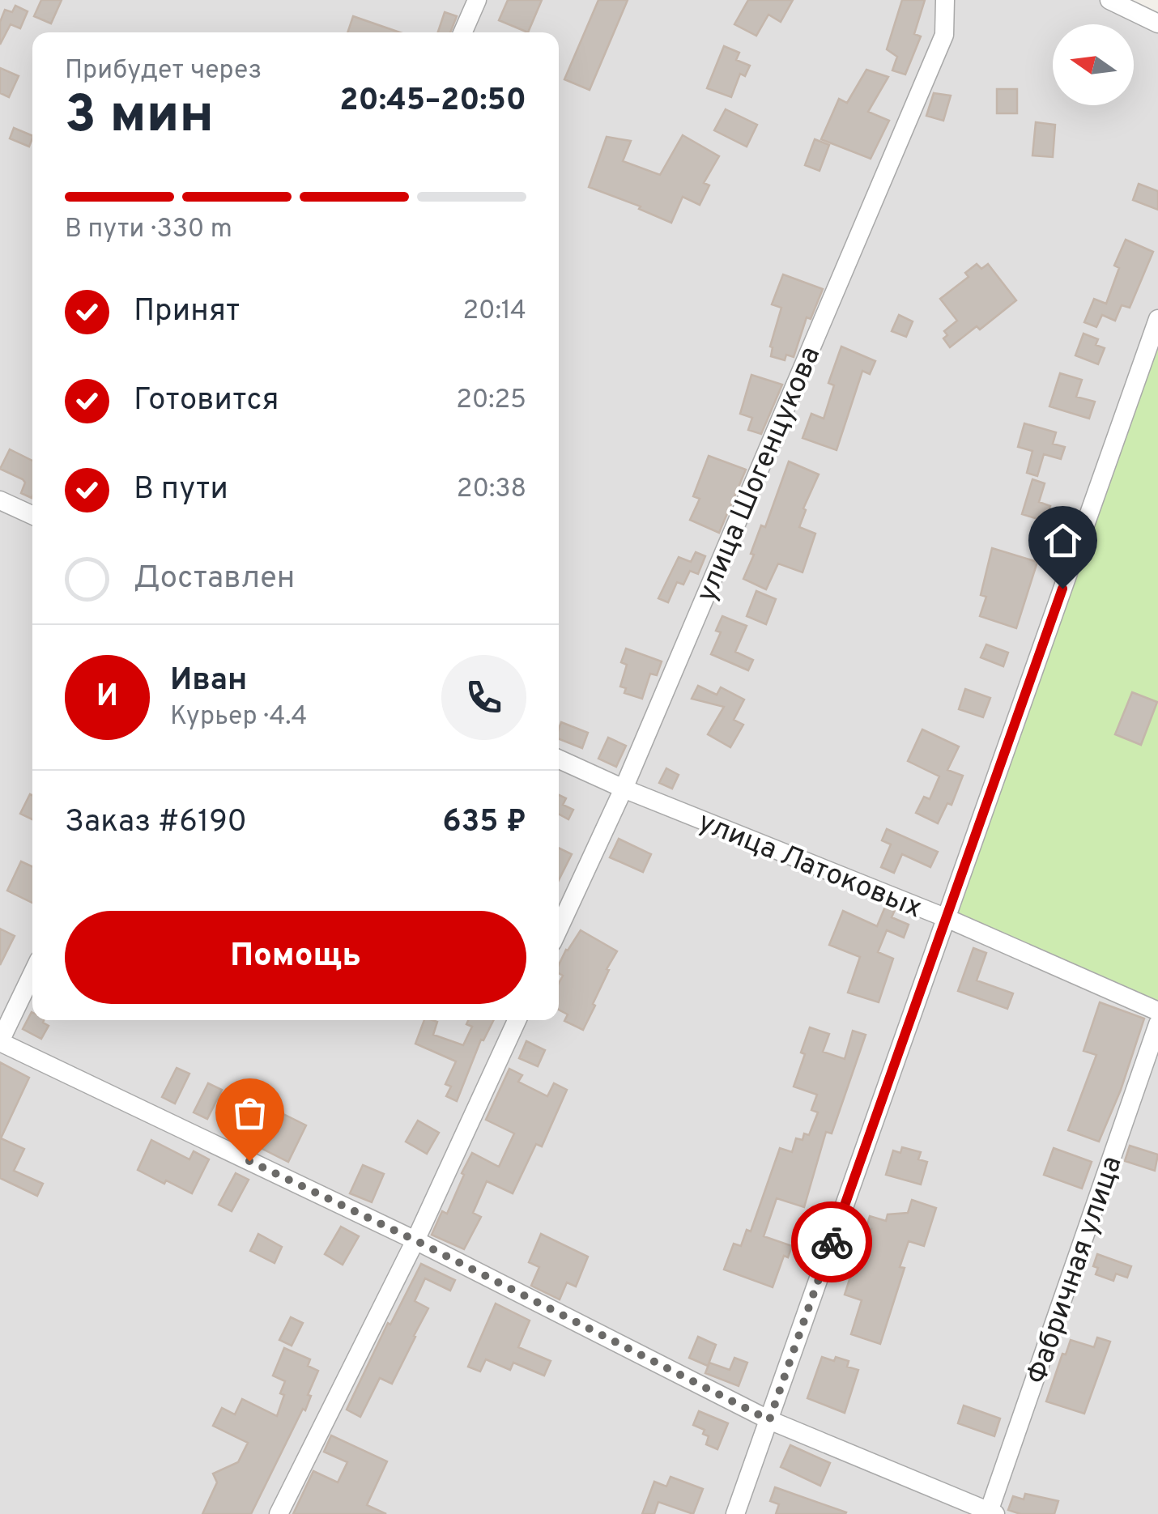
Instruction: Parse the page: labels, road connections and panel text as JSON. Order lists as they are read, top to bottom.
{
  "streets": {
    "street": ["улица Шогенцукова", "улица Латоковых", "Фабричная улица"]
  },
  "crossings": [
    ["улица Шогенцукова", "улица Латоковых"]
  ],
  "north": "left",
  "page": {
    "heading": ["3 мин", "Прибудет через", "20:45–20:50"],
    "panel": [
      "Иван",
      "Курьер · 4.4",
      "Заказ #6190",
      "635 ₽"
    ],
    "bar": "В пути · 330 m",
    "list": [
      ["Принят", "20:14"],
      ["Готовится", "20:25"],
      ["В пути", "20:38"],
      "Доставлен"
    ],
    "round": "И",
    "buttons": "Помощь"
  }
}
